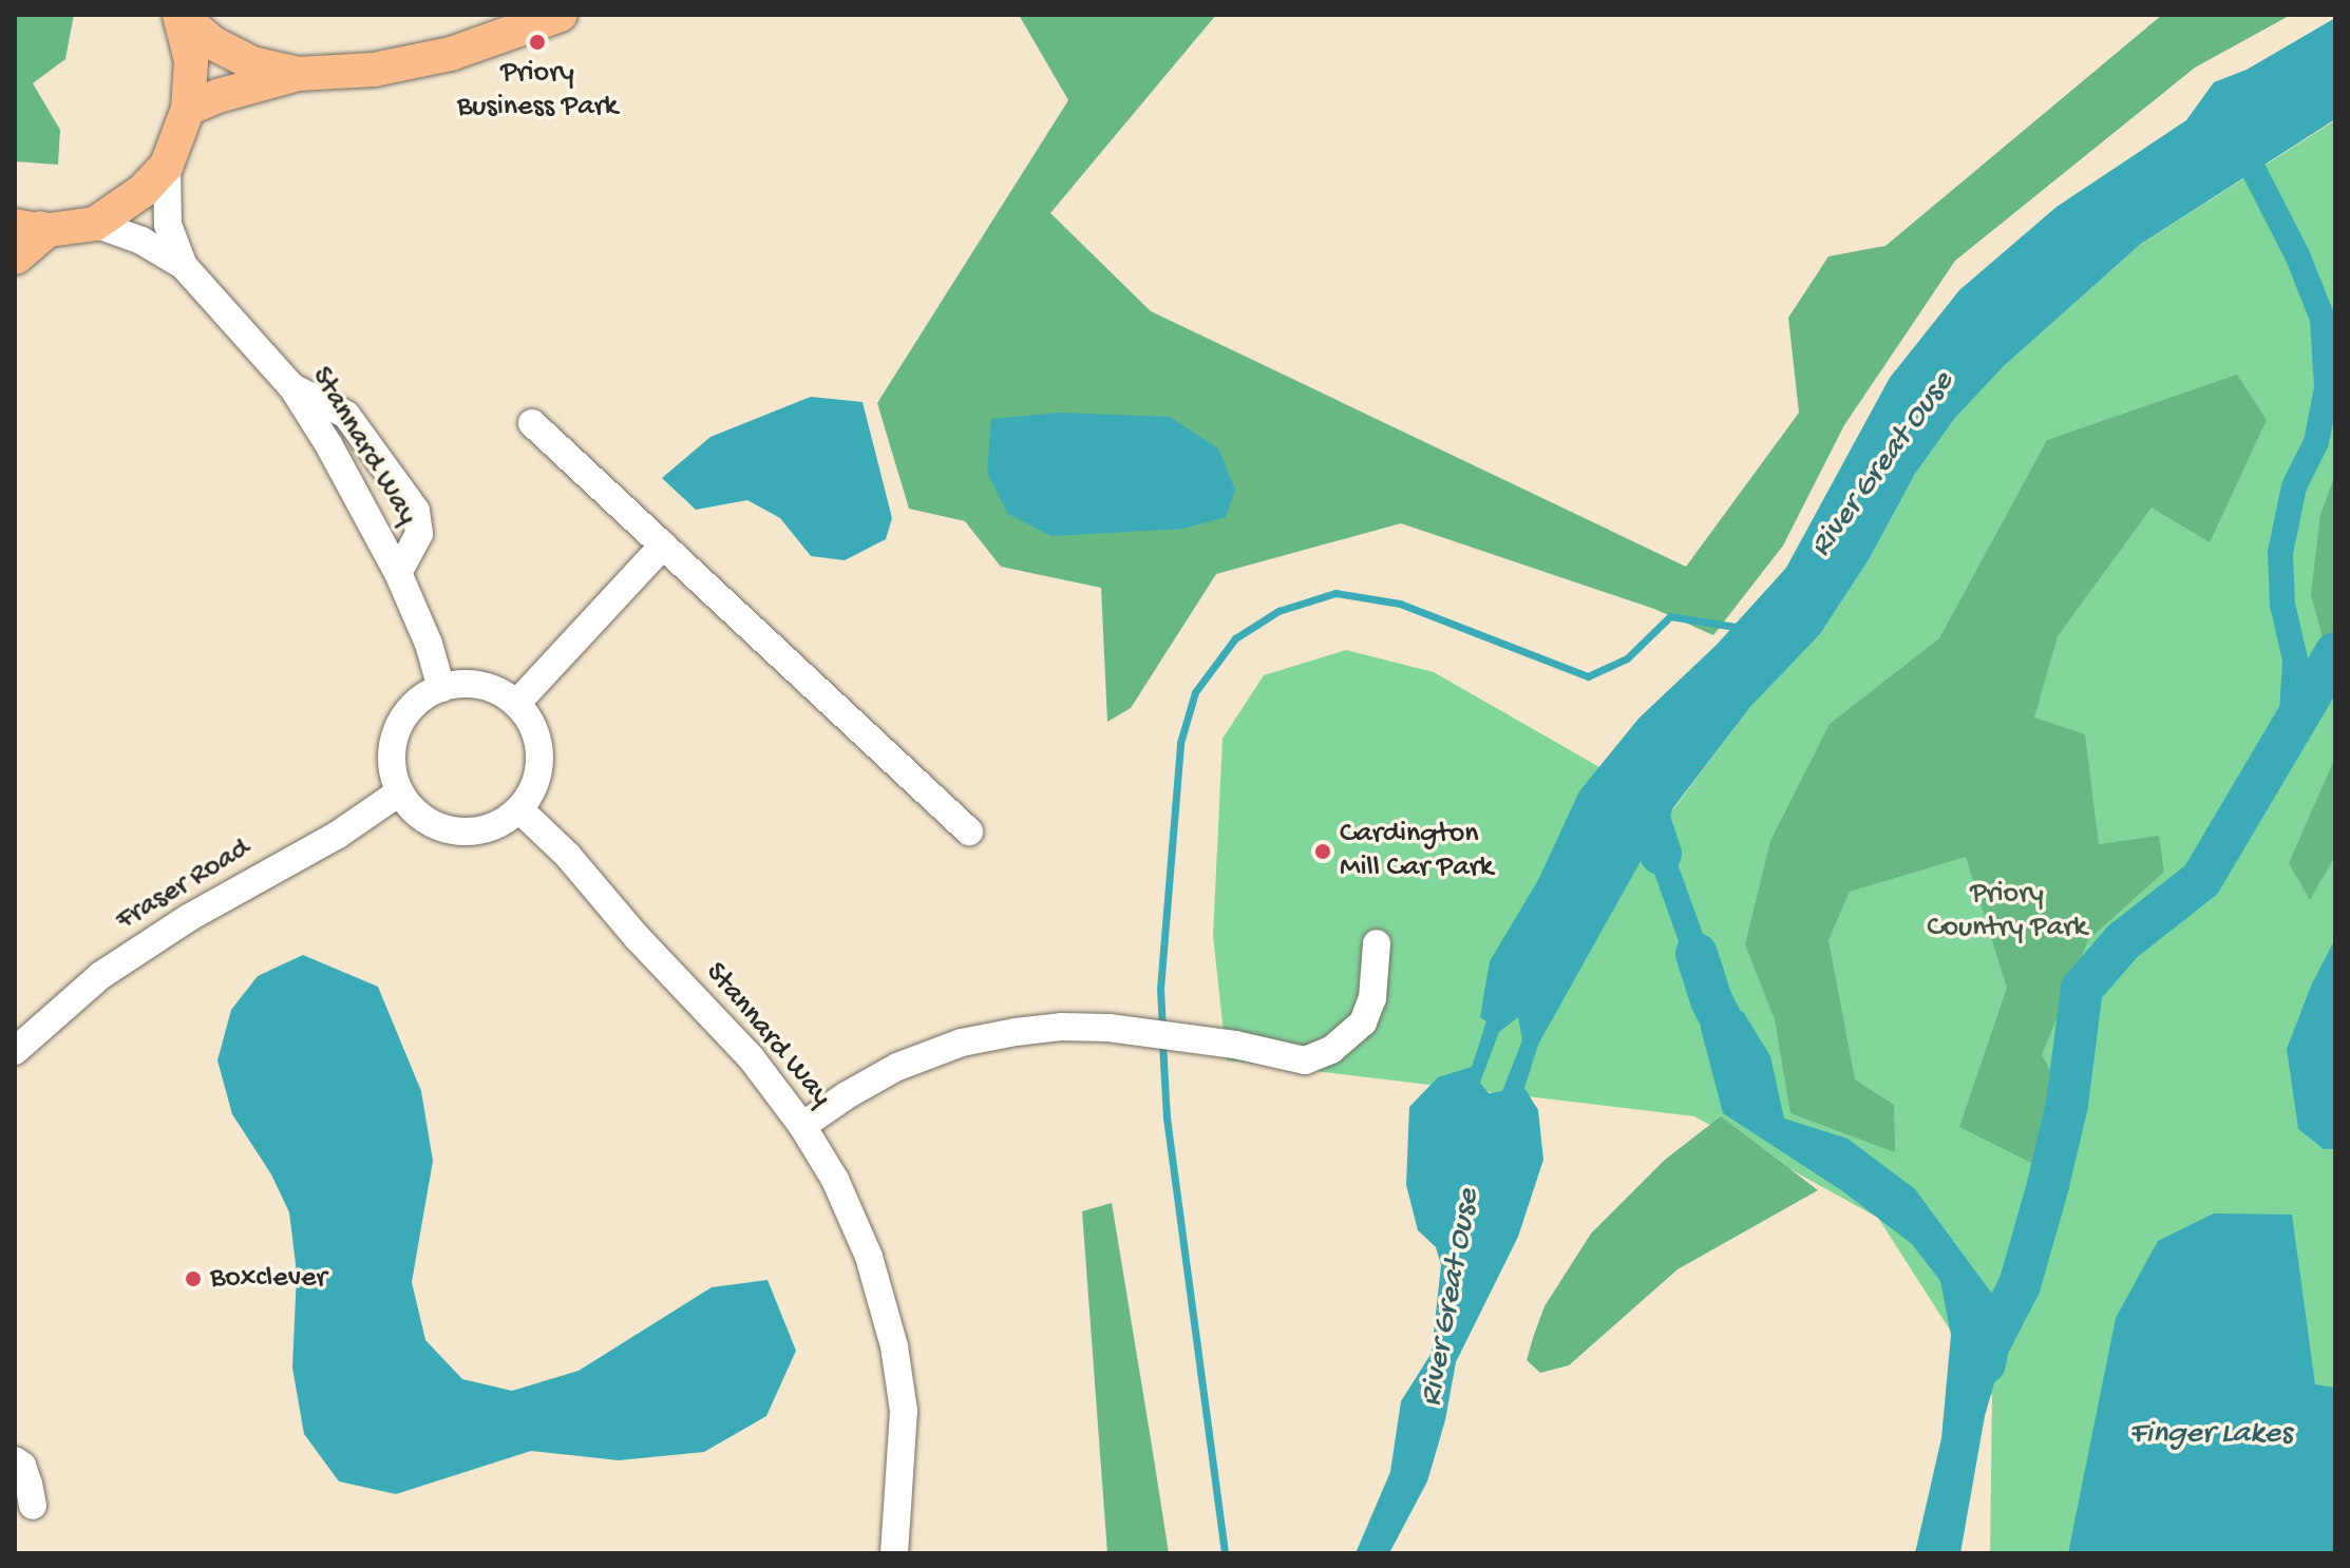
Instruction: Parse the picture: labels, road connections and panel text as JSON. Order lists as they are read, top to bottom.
{
  "streets": {
    "street": ["Stannard Way", "Fraser Road"]
  },
  "crossings": [
    ["Stannard Way", "Fraser Road"]
  ],
  "water": ["River Great Ouse", "Finger Lakes"],
  "parks": ["Priory Country Park"],
  "places": ["Priory Business Park", "Cardington Mill Car Park", "Boxclever"]
}
